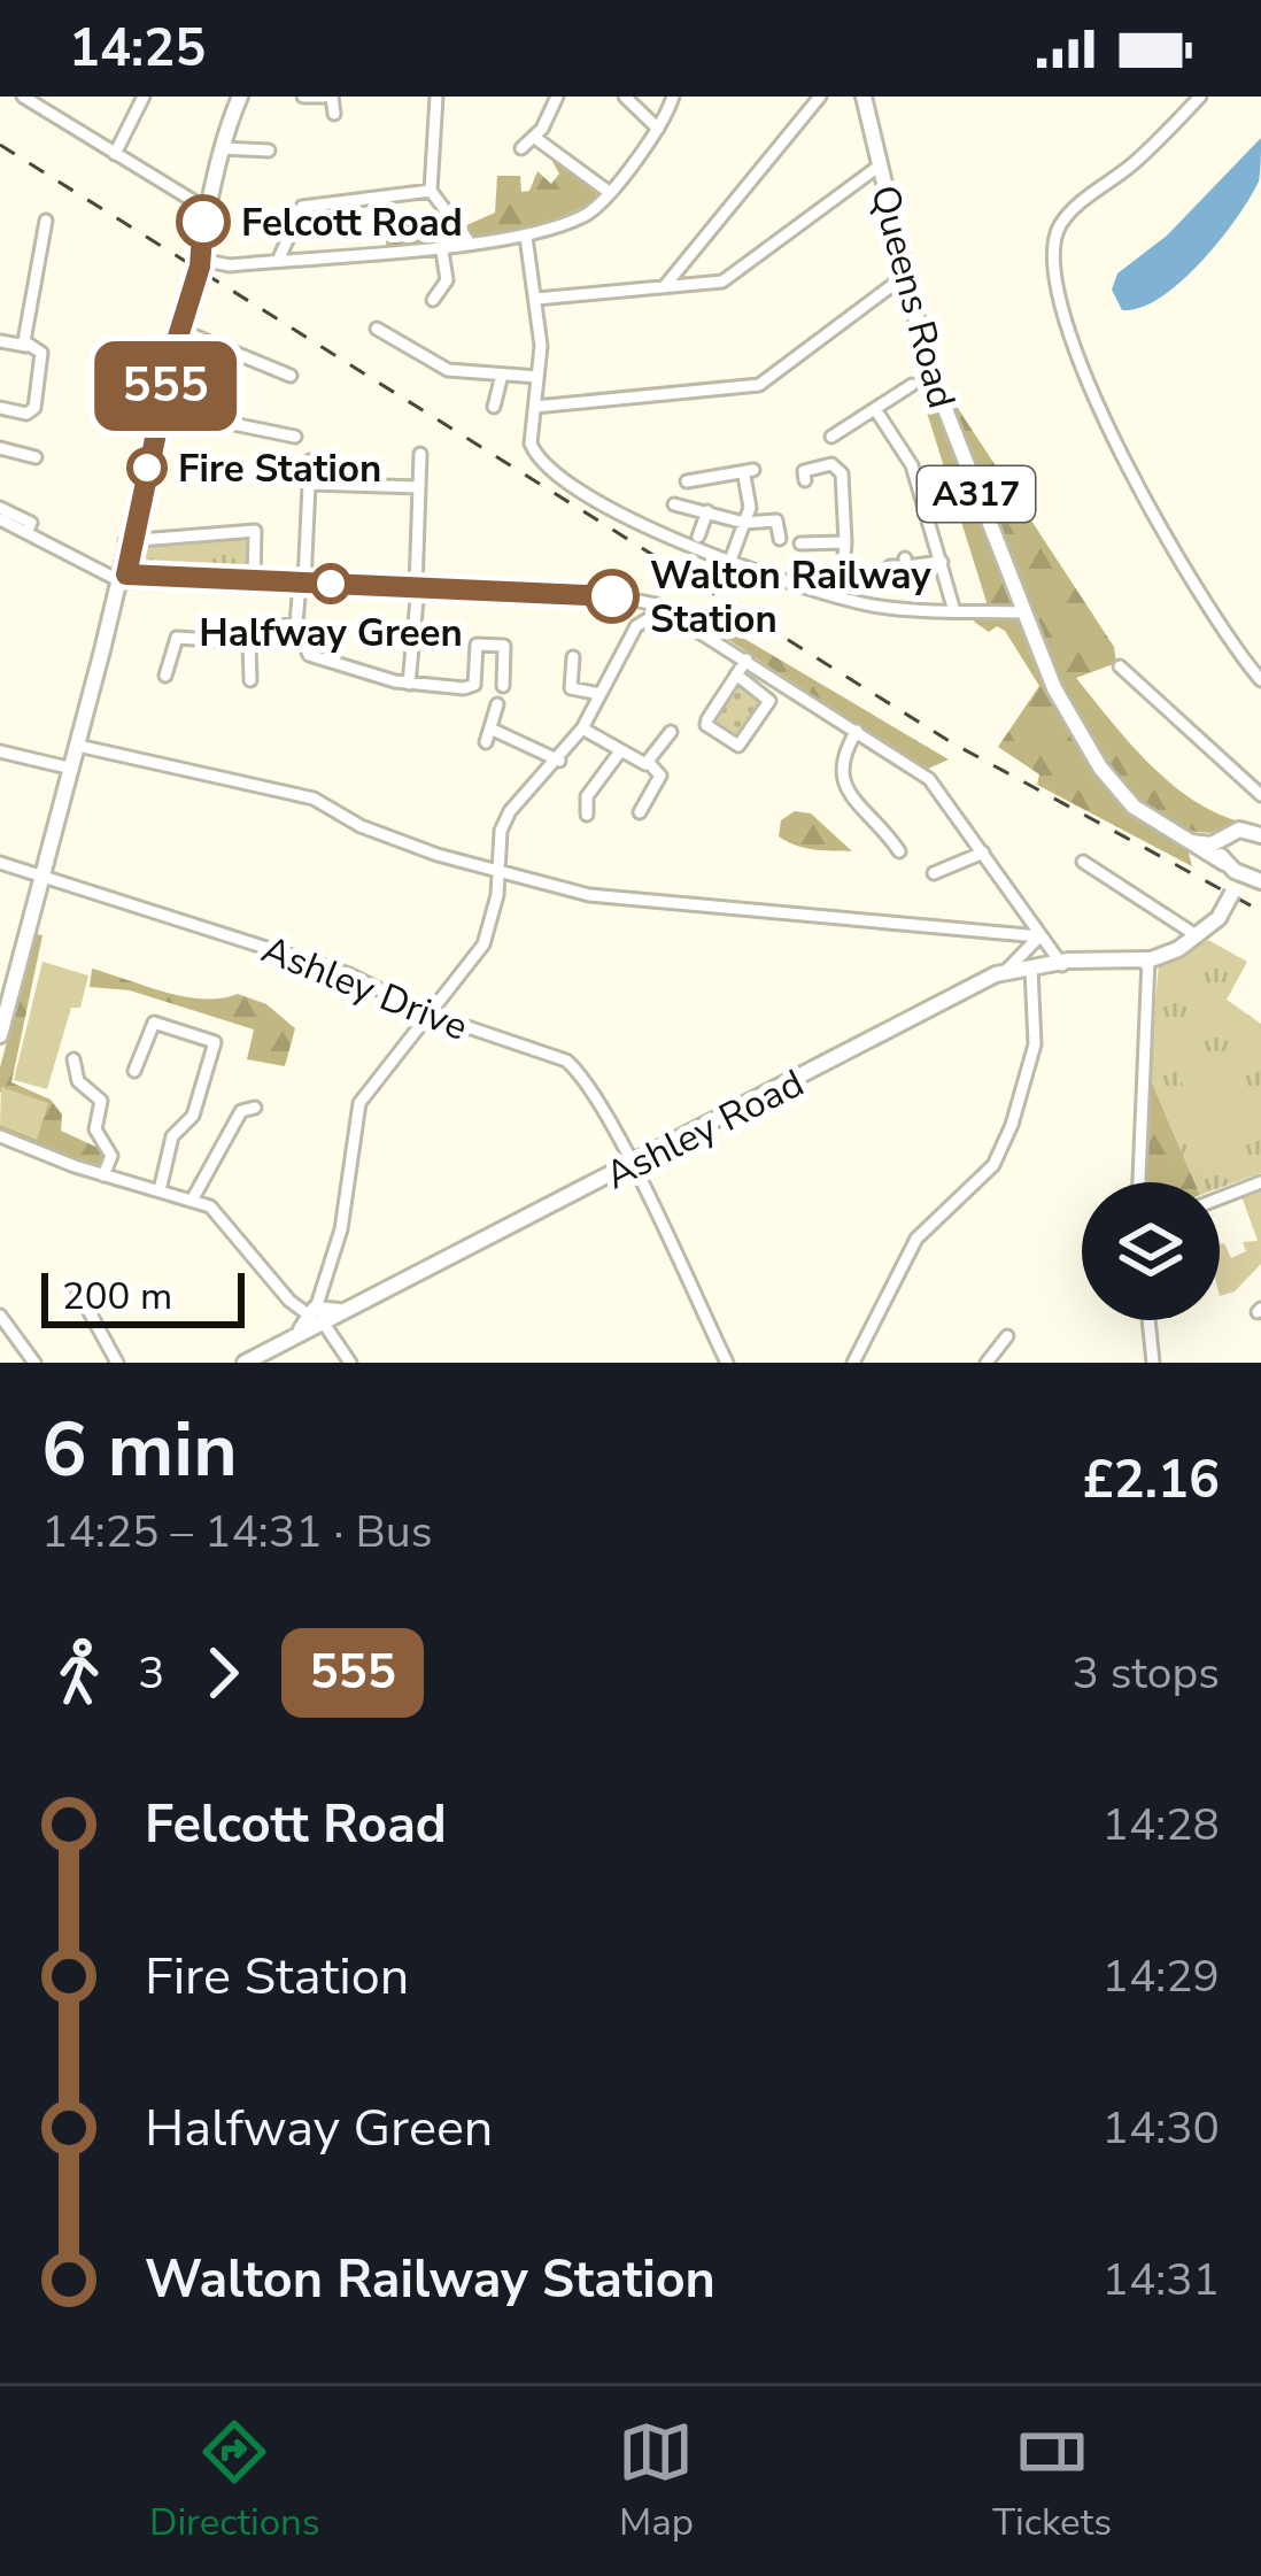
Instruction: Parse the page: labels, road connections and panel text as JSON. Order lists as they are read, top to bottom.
{
  "streets": {
    "main road": ["Queens Road", "A317", "Ashley Road"],
    "street": ["Ashley Drive"]
  },
  "crossings": [
    ["Ashley Drive", "Ashley Road"]
  ],
  "places": [
    "Felcott Road",
    "Fire Station",
    "Halfway Green",
    "Walton Railway Station"
  ],
  "lines": ["bus line 555"],
  "scale_bar": "200 m",
  "page": {
    "status": "14:25",
    "on_map": "555",
    "scale": "200 m",
    "heading": ["6 min", "14:25 – 14:31 · Bus", "£2.16"],
    "legs": ["3", "555", "3 stops"],
    "list": [
      {
        "name": "Felcott Road",
        "value": "14:28"
      },
      {
        "name": "Fire Station",
        "value": "14:29"
      },
      {
        "name": "Halfway Green",
        "value": "14:30"
      },
      {
        "name": "Walton Railway Station",
        "value": "14:31"
      }
    ],
    "tabs": ["Directions", "Map", "Tickets"]
  }
}
